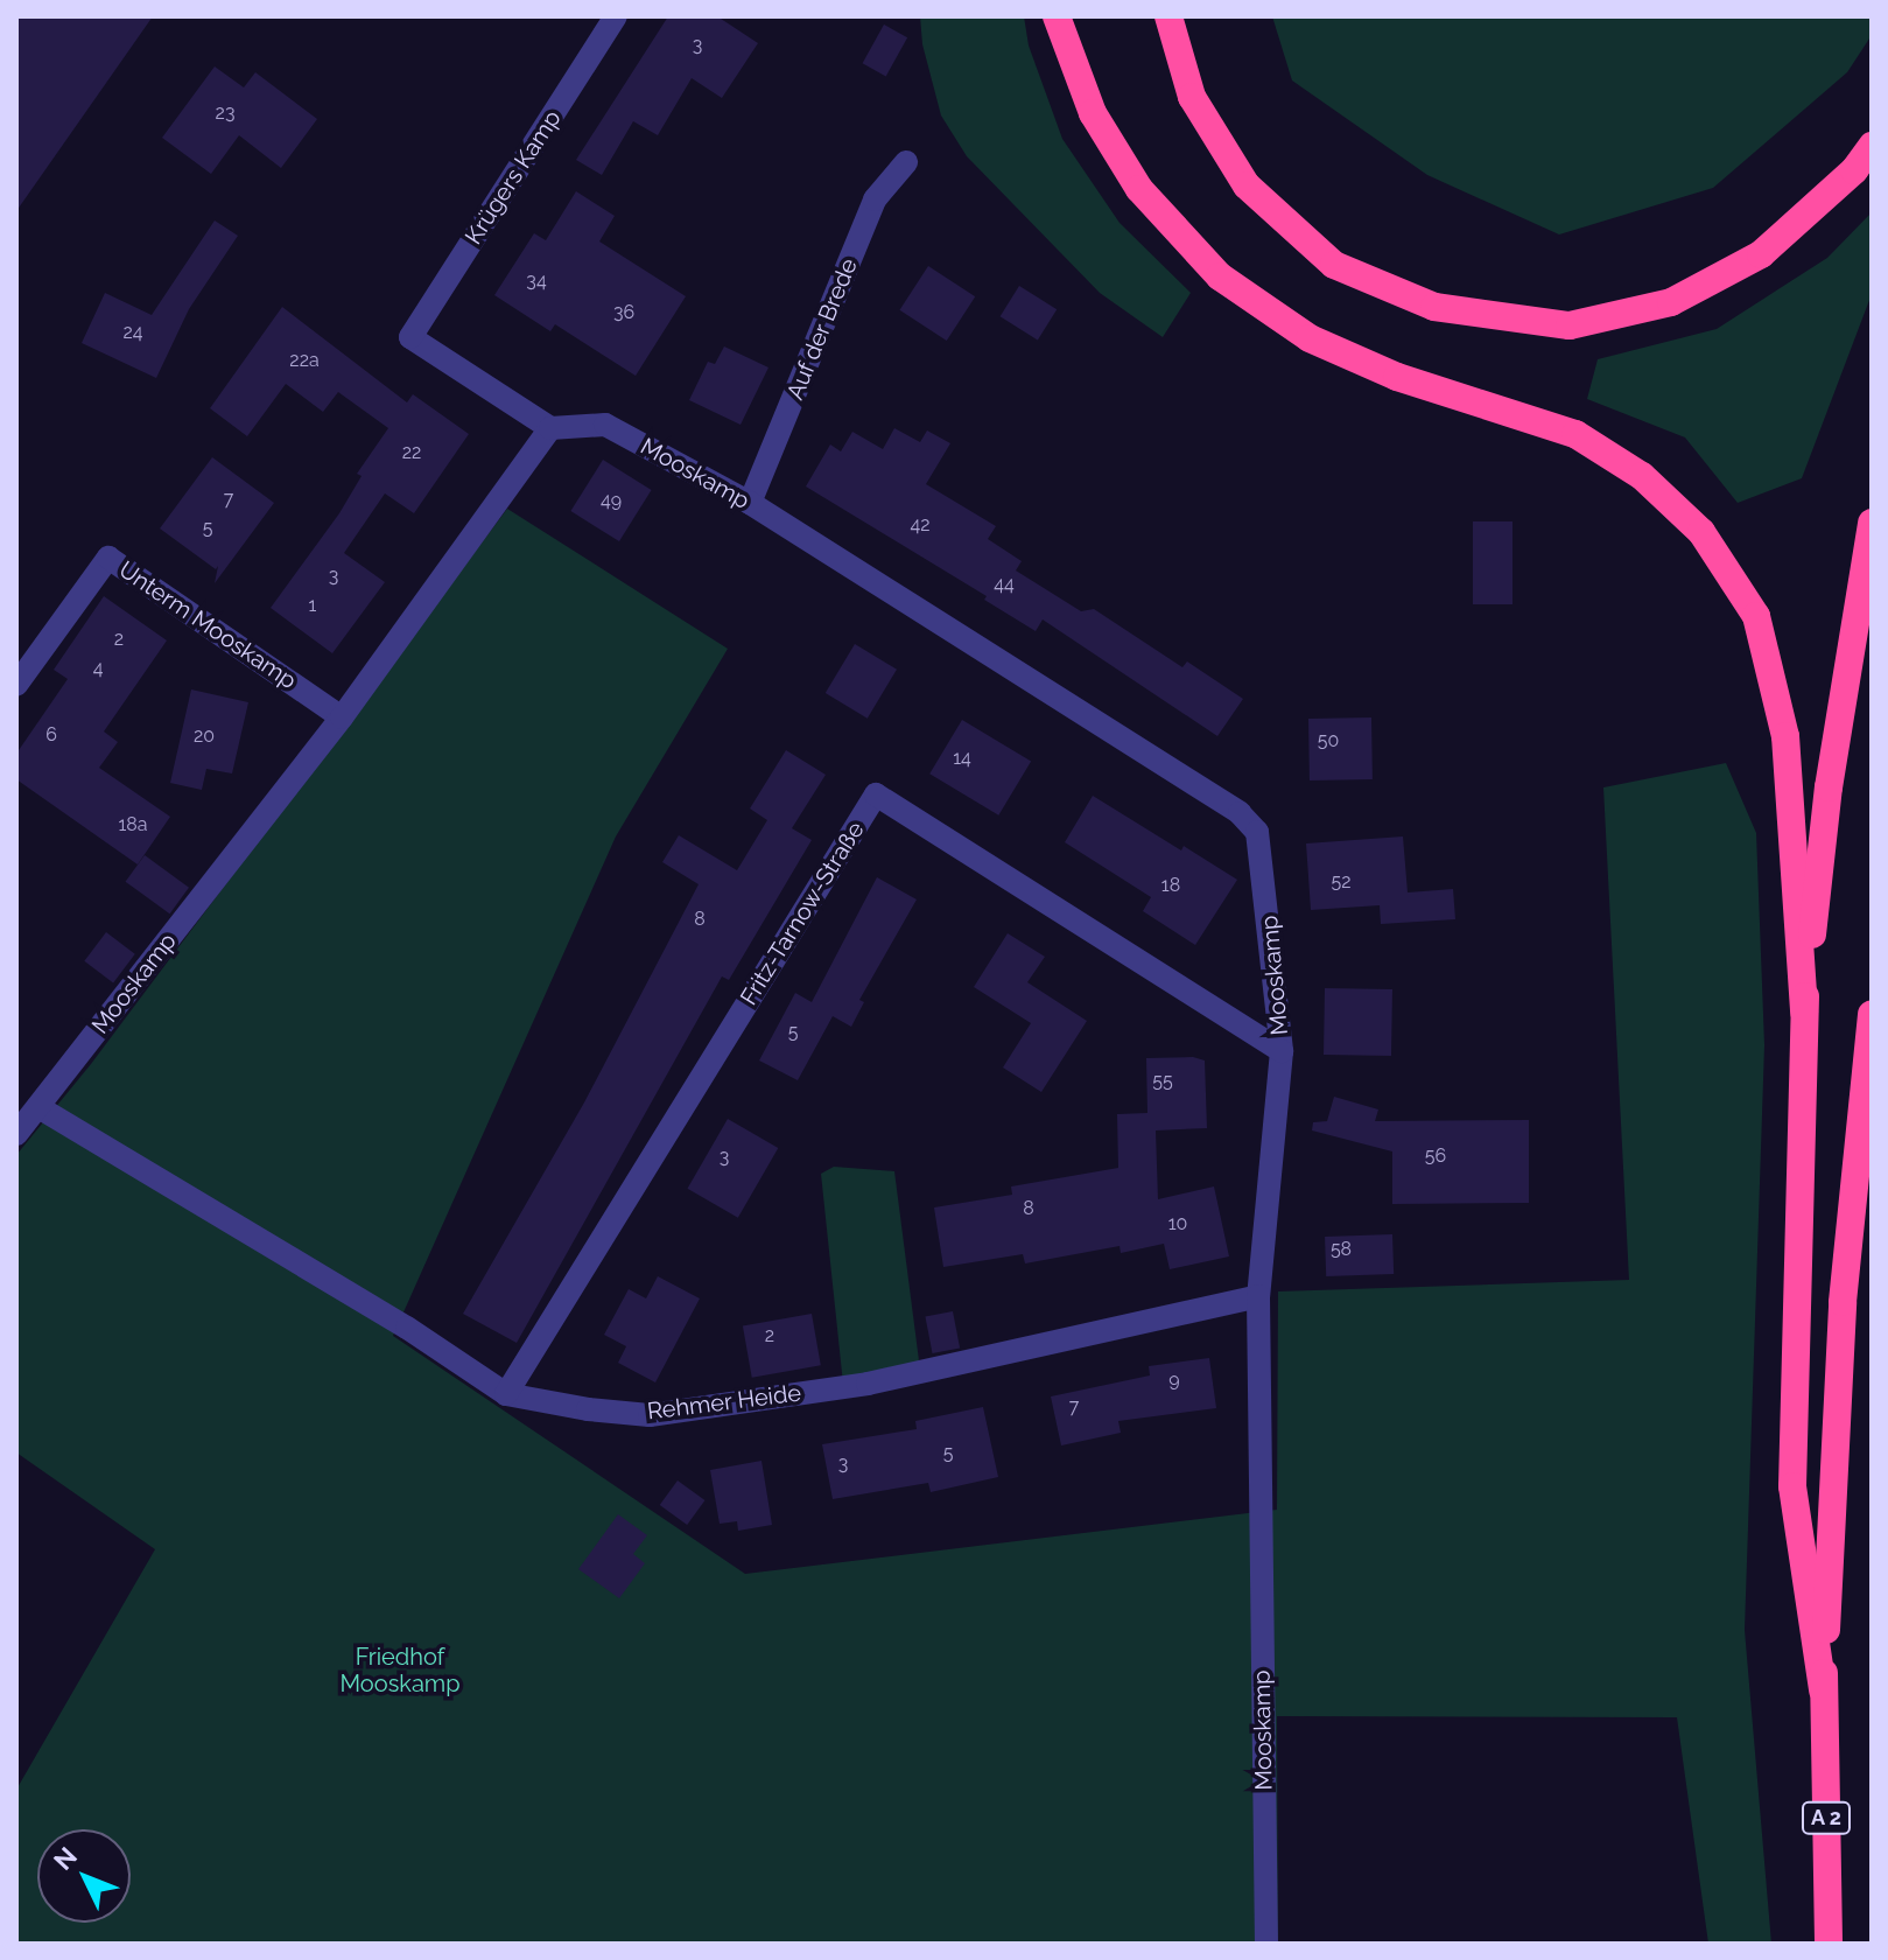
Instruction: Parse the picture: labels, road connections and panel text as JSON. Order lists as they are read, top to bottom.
{
  "streets": {
    "highway": ["A 2"],
    "street": [
      "Krügers Kamp",
      "Auf der Brede",
      "Mooskamp",
      "Unterm Mooskamp",
      "Fritz-Tarnow-Straße",
      "Rehmer Heide"
    ]
  },
  "crossings": [
    ["Krügers Kamp", "Mooskamp"],
    ["Auf der Brede", "Mooskamp"],
    ["Mooskamp", "Unterm Mooskamp"],
    ["Mooskamp", "Fritz-Tarnow-Straße"],
    ["Mooskamp", "Rehmer Heide"],
    ["Fritz-Tarnow-Straße", "Rehmer Heide"]
  ],
  "parks": ["Friedhof Mooskamp"],
  "house_numbers": [
    "3",
    "23",
    "34",
    "36",
    "24",
    "22a",
    "22",
    "7",
    "49",
    "42",
    "5",
    "3",
    "44",
    "1",
    "2",
    "4",
    "6",
    "20",
    "50",
    "14",
    "18a",
    "52",
    "18",
    "8",
    "5",
    "55",
    "56",
    "3",
    "8",
    "10",
    "58",
    "2",
    "9",
    "7",
    "5",
    "3"
  ],
  "north": "top left"
}
